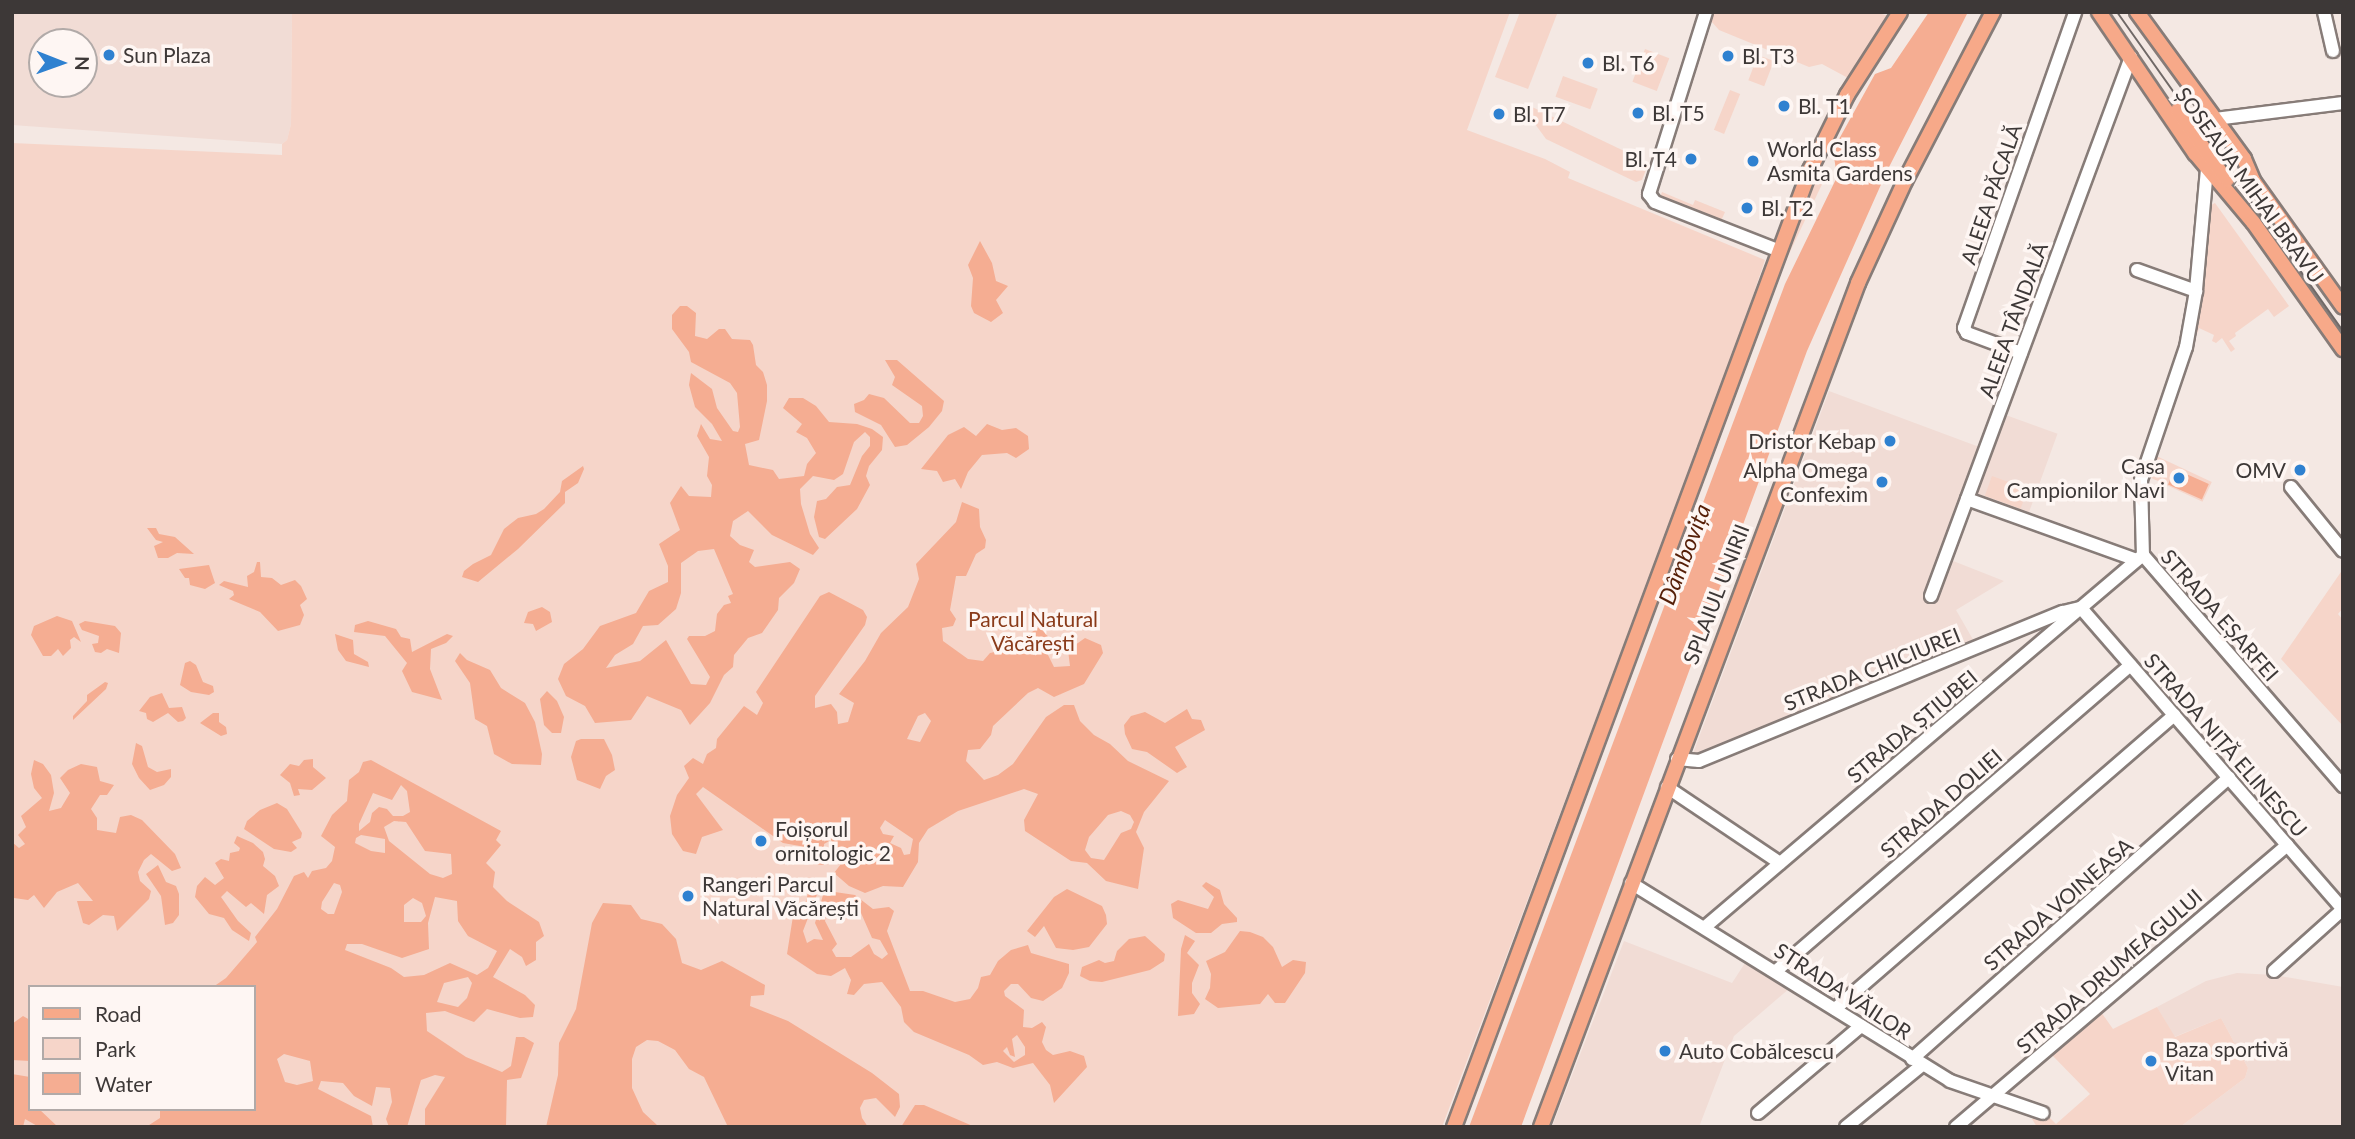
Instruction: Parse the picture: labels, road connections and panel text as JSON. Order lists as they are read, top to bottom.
{
  "streets": {
    "main road": ["ȘOSEAUA MIHAI BRAVU", "SPLAIUL UNIRII"],
    "street": [
      "ALEEA PĂCALĂ",
      "ALEEA TÂNDALĂ",
      "STRADA EȘARFEI",
      "STRADA CHICIUREI",
      "STRADA ȘTIUBEI",
      "STRADA NIȚĂ ELINESCU",
      "STRADA DOLIEI",
      "STRADA VOINEASA",
      "STRADA DRUMEAGULUI",
      "STRADA VĂILOR"
    ]
  },
  "crossings": [
    ["ȘOSEAUA MIHAI BRAVU", "ALEEA TÂNDALĂ"],
    ["ȘOSEAUA MIHAI BRAVU", "STRADA EȘARFEI"],
    ["ALEEA PĂCALĂ", "ALEEA TÂNDALĂ"],
    ["SPLAIUL UNIRII", "STRADA CHICIUREI"],
    ["SPLAIUL UNIRII", "STRADA VĂILOR"],
    ["STRADA EȘARFEI", "STRADA ȘTIUBEI"],
    ["STRADA CHICIUREI", "STRADA ȘTIUBEI"],
    ["STRADA CHICIUREI", "STRADA NIȚĂ ELINESCU"],
    ["STRADA ȘTIUBEI", "STRADA NIȚĂ ELINESCU"],
    ["STRADA ȘTIUBEI", "STRADA VĂILOR"],
    ["STRADA NIȚĂ ELINESCU", "STRADA DOLIEI"],
    ["STRADA NIȚĂ ELINESCU", "STRADA VOINEASA"],
    ["STRADA NIȚĂ ELINESCU", "STRADA DRUMEAGULUI"],
    ["STRADA DOLIEI", "STRADA VĂILOR"],
    ["STRADA VOINEASA", "STRADA VĂILOR"],
    ["STRADA DRUMEAGULUI", "STRADA VĂILOR"]
  ],
  "water": ["Dâmbovița"],
  "parks": ["Parcul Natural Văcărești"],
  "places": [
    "Sun Plaza",
    "Bl. T3",
    "Bl. T6",
    "Bl. T1",
    "Bl. T5",
    "Bl. T7",
    "Bl. T4",
    "World Class Asmita Gardens",
    "Bl. T2",
    "Dristor Kebap",
    "OMV",
    "Casa Campionilor Navi",
    "Alpha Omega Confexim",
    "Foișorul ornitologic 2",
    "Rangeri Parcul Natural Văcărești",
    "Auto Cobălcescu",
    "Baza sportivă Vitan"
  ],
  "legend": ["Road", "Park", "Water"],
  "north": "right"
}
